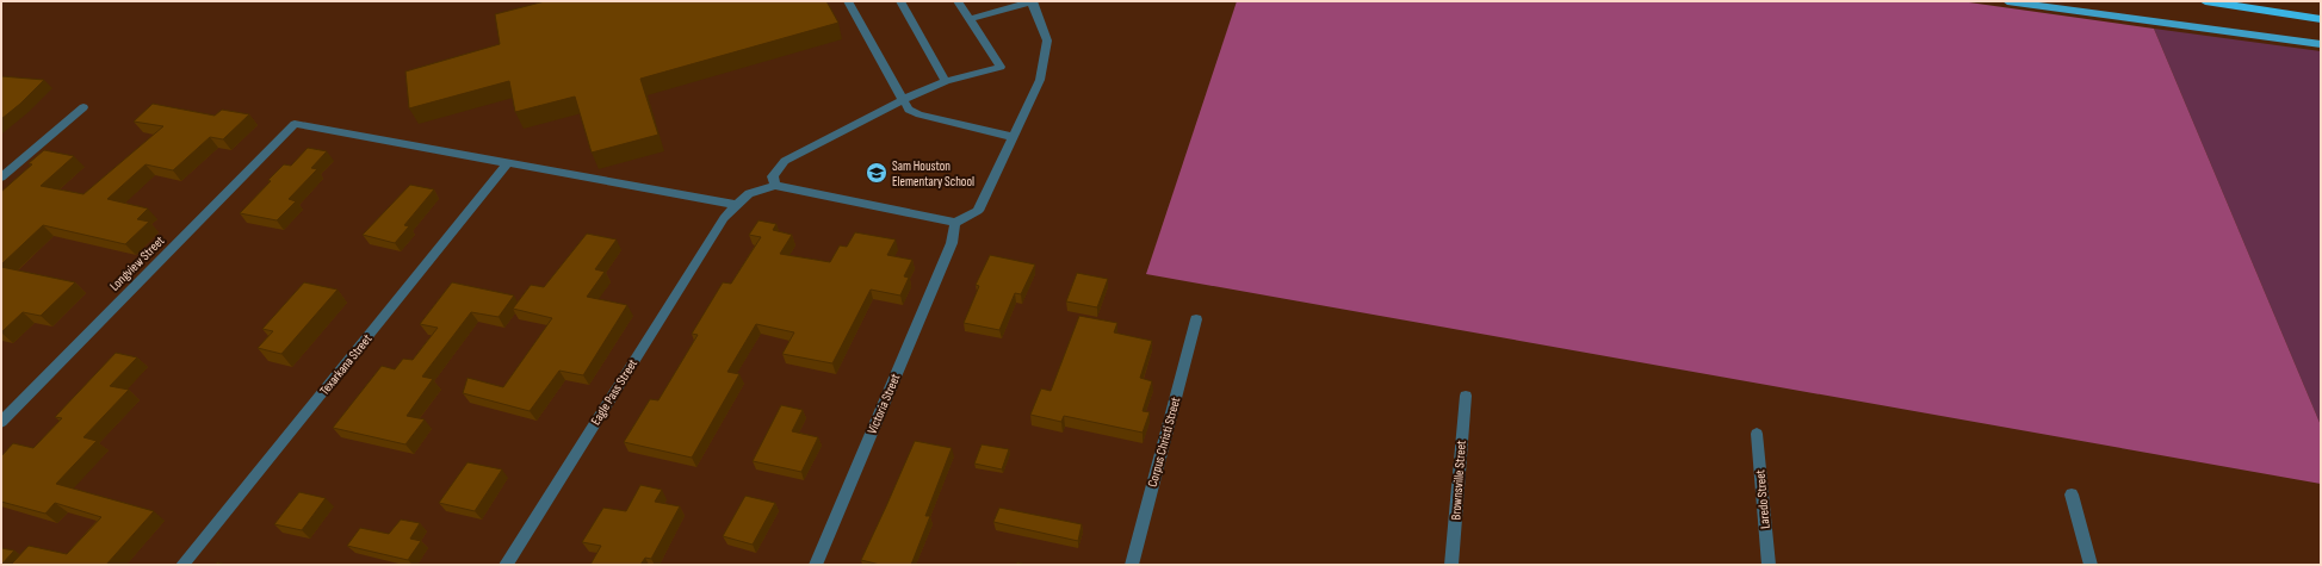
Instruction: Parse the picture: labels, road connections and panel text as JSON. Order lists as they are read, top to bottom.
{
  "streets": {
    "street": [
      "Longview Street",
      "Texarkana Street",
      "Eagle Pass Street",
      "Victoria Street",
      "Corpus Christi Street",
      "Brownsville Street",
      "Laredo Street"
    ]
  },
  "crossings": [
    ["Longview Street", "Texarkana Street"]
  ],
  "places": {
    "school or university": ["Sam Houston Elementary School"]
  }
}
